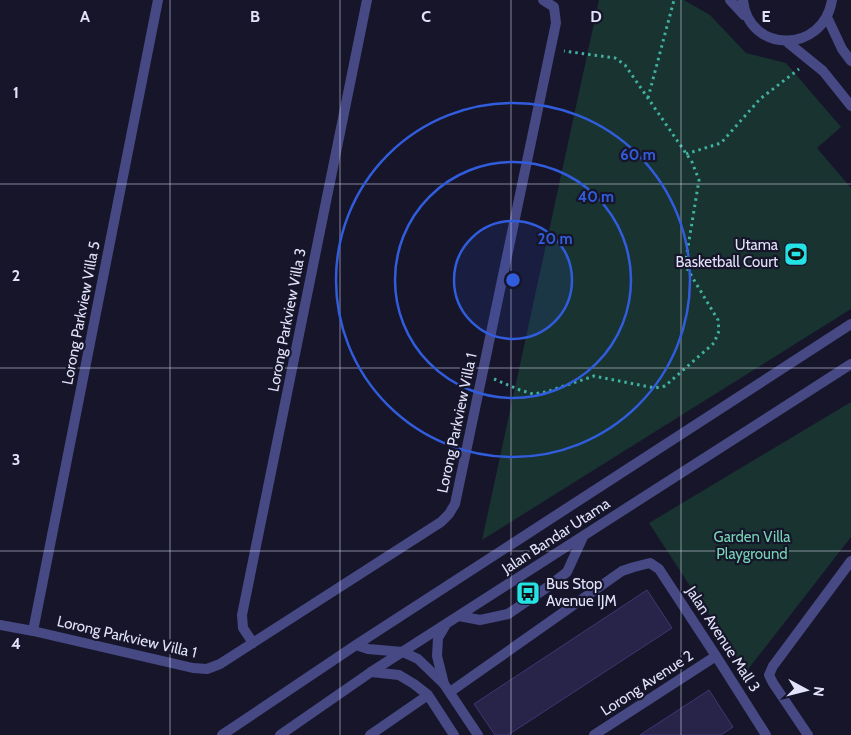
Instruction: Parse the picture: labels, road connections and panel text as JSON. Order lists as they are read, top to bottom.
{
  "streets": {
    "street": [
      "Lorong Parkview Villa 5",
      "Lorong Parkview Villa 3",
      "Lorong Parkview Villa 1",
      "Jalan Bandar Utama",
      "Jalan Avenue Mall 3",
      "Lorong Avenue 2"
    ]
  },
  "crossings": [
    ["Lorong Parkview Villa 5", "Lorong Parkview Villa 1"],
    ["Lorong Parkview Villa 3", "Lorong Parkview Villa 1"],
    ["Jalan Avenue Mall 3", "Lorong Avenue 2"]
  ],
  "parks": ["Garden Villa Playground"],
  "places": {
    "sports": ["Utama Basketball Court"],
    "bus stop": ["Bus Stop Avenue IJM"]
  },
  "north": "right",
  "grid": {
    "columns": [
      "A",
      "B",
      "C",
      "D",
      "E"
    ],
    "rows": [
      "1",
      "2",
      "3",
      "4"
    ]
  },
  "rings": ["60 m", "40 m", "20 m"]
}
